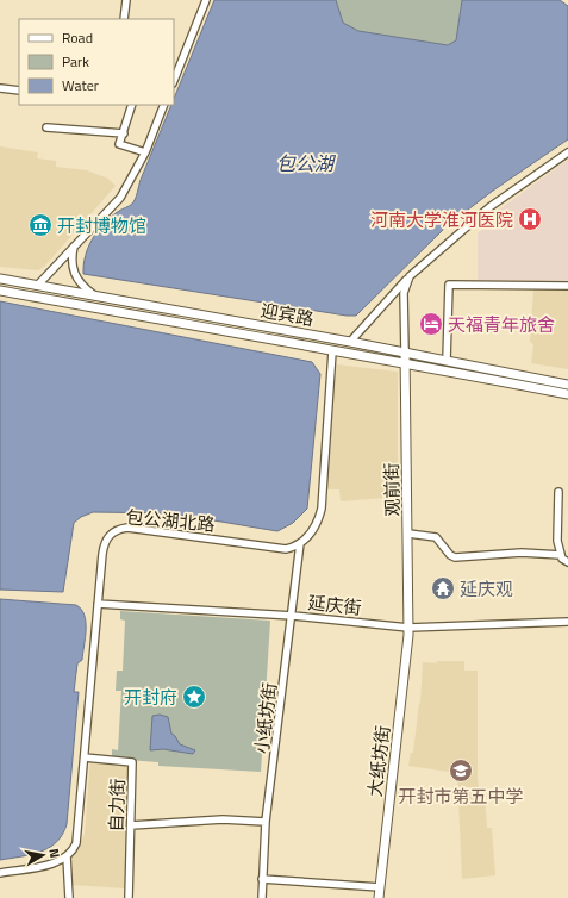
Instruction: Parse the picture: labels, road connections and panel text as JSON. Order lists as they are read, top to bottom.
{
  "streets": {
    "main road": ["迎宾路", "观前街", "大纸坊街"],
    "street": [
      "包公湖北路",
      "延庆街",
      "小纸坊街",
      "自力街"
    ]
  },
  "crossings": [
    ["迎宾路", "观前街"],
    ["观前街", "延庆街"],
    ["观前街", "大纸坊街"],
    ["包公湖北路", "延庆街"],
    ["包公湖北路", "小纸坊街"],
    ["包公湖北路", "自力街"],
    ["延庆街", "小纸坊街"],
    ["延庆街", "大纸坊街"]
  ],
  "water": ["包公湖"],
  "places": {
    "hospital": ["河南大学淮河医院"],
    "museum": ["开封博物馆"],
    "hotel": ["天福青年旅舍"],
    "temple": ["延庆观"],
    "place": ["开封府"],
    "school or university": ["开封市第五中学"]
  },
  "legend": ["Road", "Park", "Water"],
  "north": "right"
}
